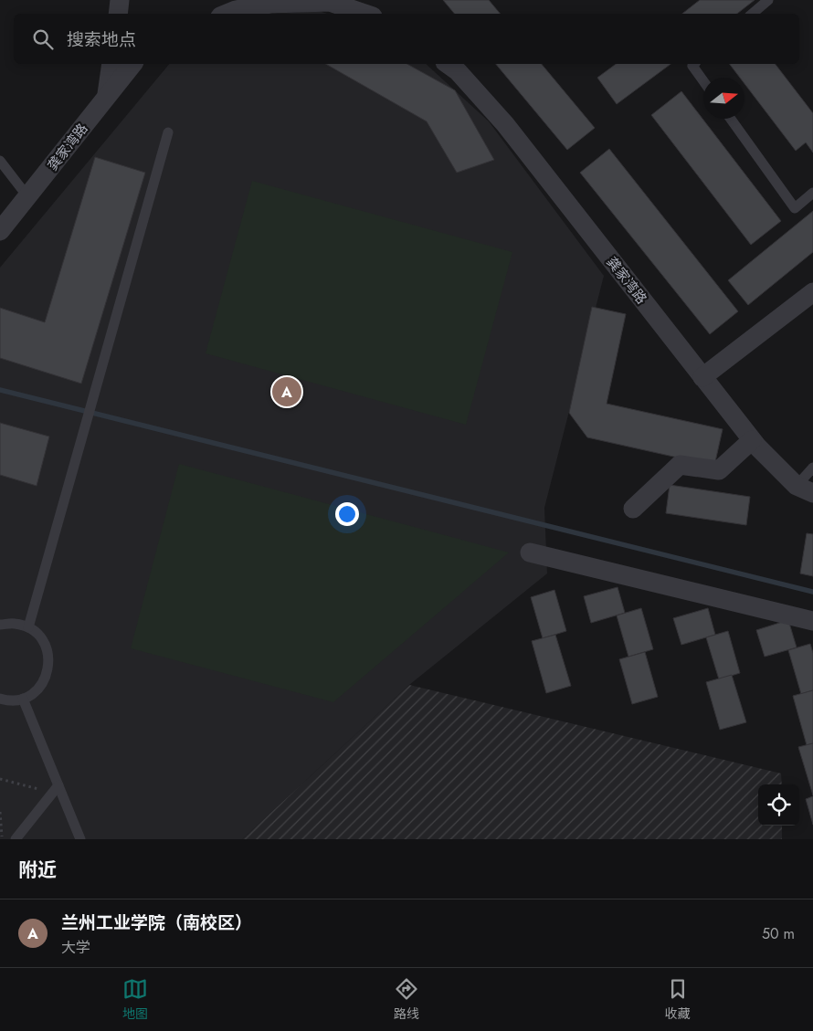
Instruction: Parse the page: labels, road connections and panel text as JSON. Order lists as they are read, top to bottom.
{
  "streets": {
    "street": ["龚家湾路"]
  },
  "north": "right",
  "page": {
    "search": "搜索地点",
    "pins": "A",
    "heading": "附近",
    "list": [
      {
        "mark": "A",
        "name": "兰州工业学院（南校区）",
        "note": "大学",
        "value": "50 m"
      }
    ],
    "nav": ["地图", "路线", "收藏"]
  }
}
